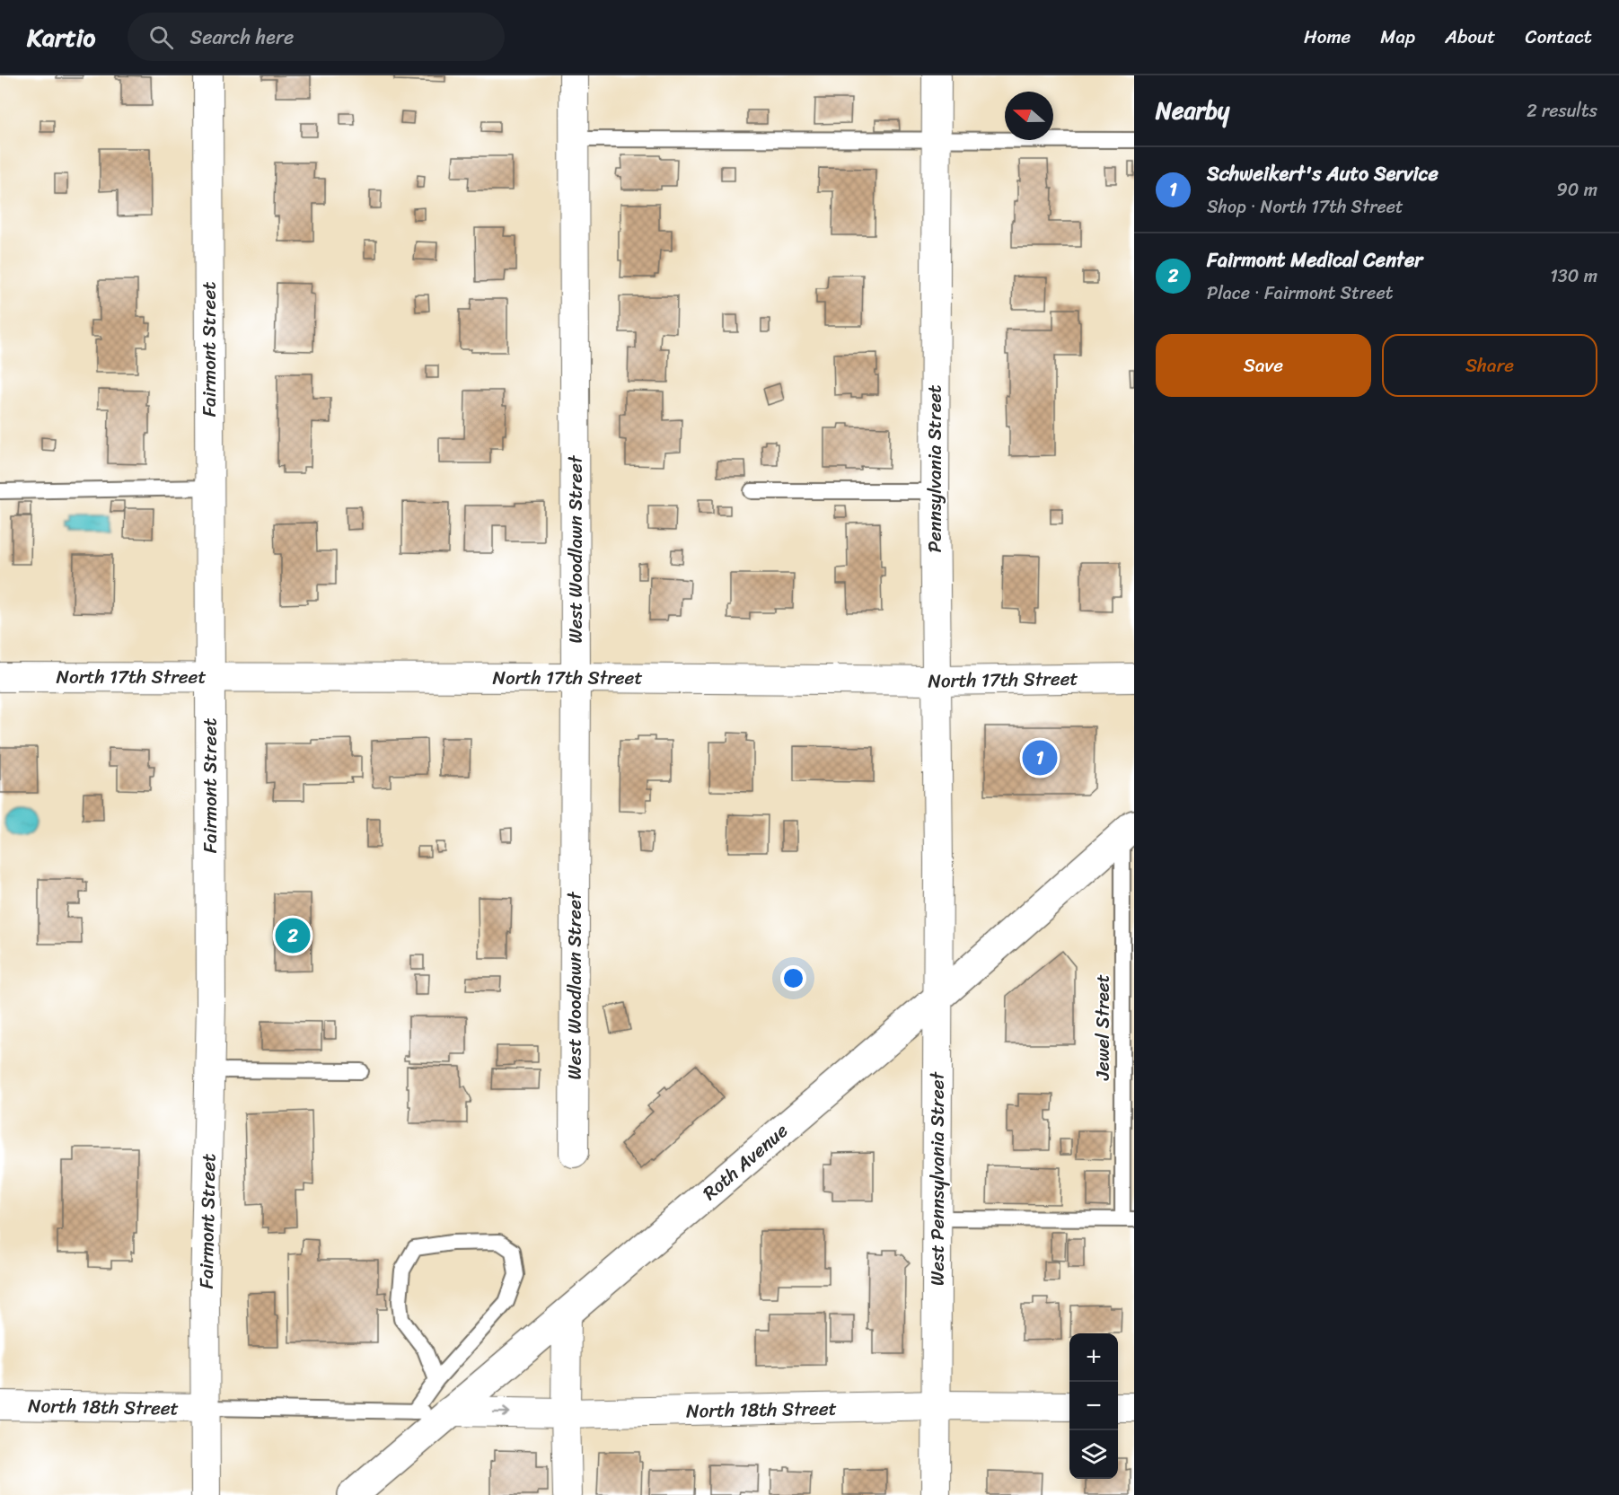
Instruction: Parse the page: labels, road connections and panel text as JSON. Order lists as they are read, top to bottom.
{
  "streets": {
    "main road": ["Roth Avenue"],
    "street": [
      "Fairmont Street",
      "Pennsylvania Street",
      "West Woodlawn Street",
      "North 17th Street",
      "West Pennsylvania Street",
      "North 18th Street"
    ],
    "lane": ["Jewel Street"]
  },
  "crossings": [
    ["Fairmont Street", "North 17th Street"],
    ["Fairmont Street", "North 18th Street"],
    ["Pennsylvania Street", "North 17th Street"],
    ["Pennsylvania Street", "West Pennsylvania Street"],
    ["West Woodlawn Street", "North 17th Street"],
    ["Jewel Street", "Roth Avenue"],
    ["Roth Avenue", "West Pennsylvania Street"],
    ["Roth Avenue", "North 18th Street"],
    ["West Pennsylvania Street", "North 18th Street"]
  ],
  "north": "left",
  "page": {
    "header": "Kartio",
    "search": "Search here",
    "nav": [
      "Home",
      "Map",
      "About",
      "Contact"
    ],
    "heading": ["Nearby", "2 results"],
    "list": [
      {
        "mark": "1",
        "name": "Schweikert's Auto Service",
        "note": "Shop · North 17th Street",
        "value": "90 m"
      },
      {
        "mark": "2",
        "name": "Fairmont Medical Center",
        "note": "Place · Fairmont Street",
        "value": "130 m"
      }
    ],
    "buttons": ["Save", "Share"],
    "pins": ["1", "2"],
    "map_buttons": ["+", "−"]
  }
}
